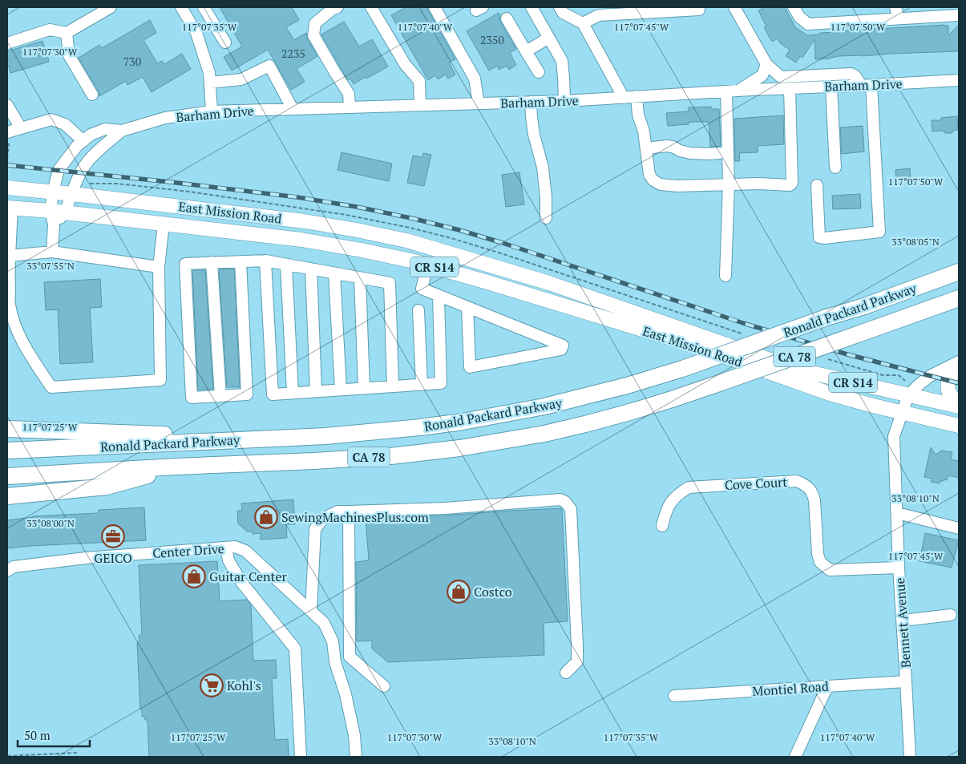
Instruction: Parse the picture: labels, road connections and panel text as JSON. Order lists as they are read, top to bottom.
{
  "streets": {
    "highway": ["Ronald Packard Parkway", "CA 78"],
    "main road": ["East Mission Road", "CR S14"],
    "street": [
      "Barham Drive",
      "Cove Court",
      "Center Drive",
      "Bennett Avenue",
      "Montiel Road"
    ]
  },
  "crossings": [
    ["Barham Drive", "East Mission Road"],
    ["East Mission Road", "Bennett Avenue"],
    ["Cove Court", "Bennett Avenue"],
    ["Bennett Avenue", "Montiel Road"]
  ],
  "places": {
    "shop": ["SewingMachinesPlus.com", "Guitar Center", "Costco"],
    "office": ["GEICO"],
    "supermarket": ["Kohl's"]
  },
  "house_numbers": ["2350", "2235", "730"],
  "scale_bar": "50 m",
  "coordinates": [
    "117°07'35\"W",
    "117°07'40\"W",
    "117°07'45\"W",
    "117°07'50\"W",
    "117°07'30\"W",
    "33°08'05\"N",
    "33°07'55\"N",
    "117°07'25\"W",
    "33°08'10\"N",
    "33°08'00\"N"
  ]
}
